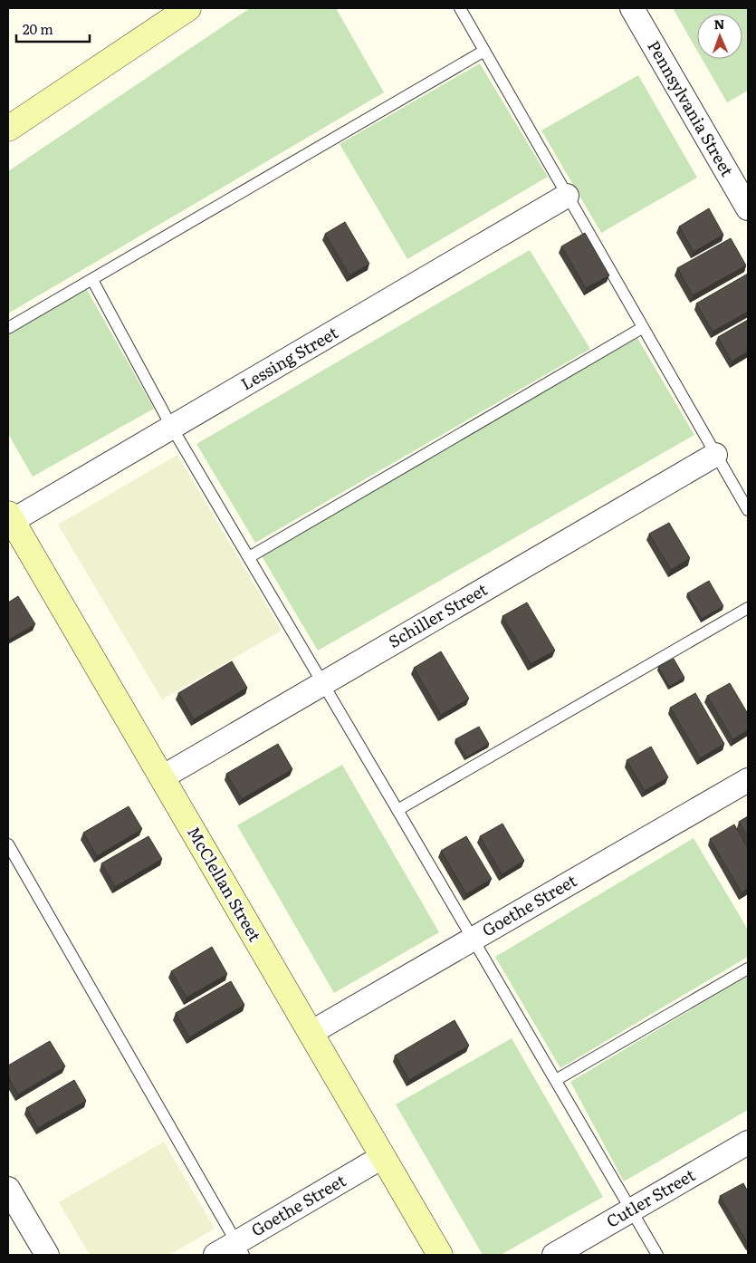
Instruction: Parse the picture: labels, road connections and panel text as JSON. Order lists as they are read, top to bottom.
{
  "streets": {
    "street": [
      "Pennsylvania Street",
      "Lessing Street",
      "Schiller Street",
      "McClellan Street",
      "Goethe Street",
      "Cutler Street"
    ]
  },
  "crossings": [
    ["Lessing Street", "McClellan Street"],
    ["Schiller Street", "McClellan Street"],
    ["McClellan Street", "Goethe Street"]
  ],
  "scale_bar": "20 m",
  "north": "top"
}
